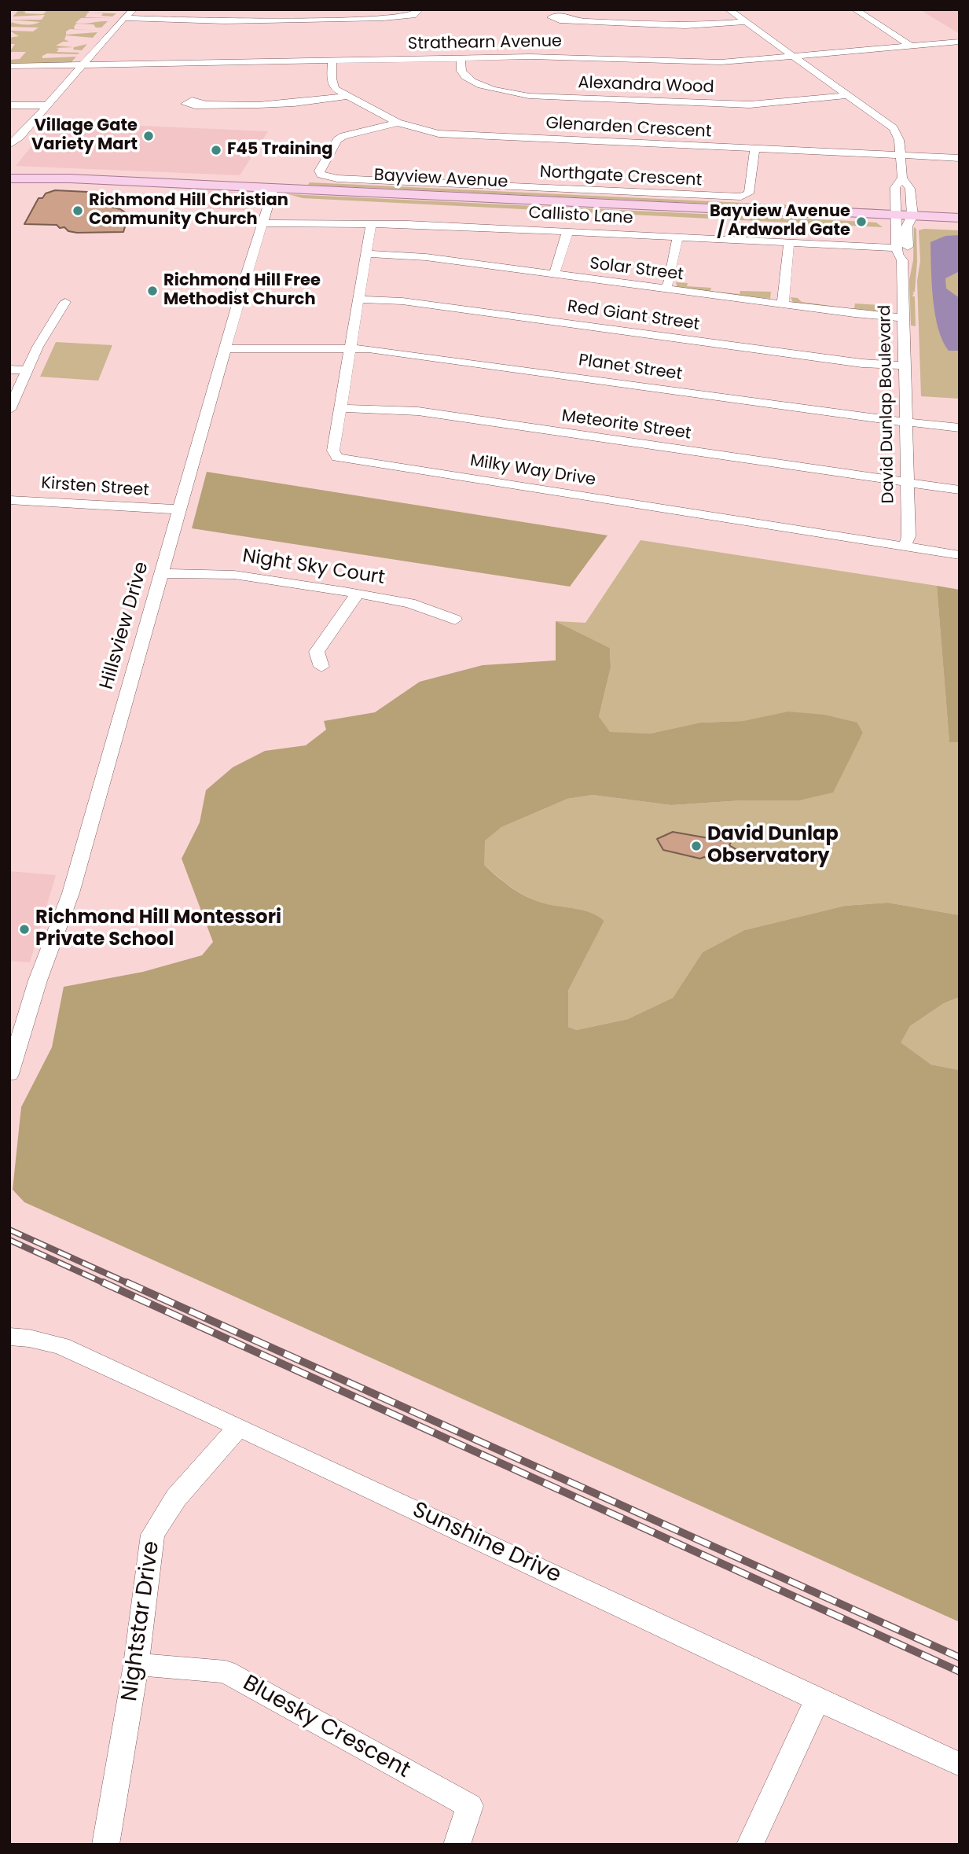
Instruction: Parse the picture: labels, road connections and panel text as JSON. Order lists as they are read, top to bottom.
{
  "streets": {
    "main road": ["Bayview Avenue"],
    "street": [
      "Strathearn Avenue",
      "Alexandra Wood",
      "Glenarden Crescent",
      "Northgate Crescent",
      "Callisto Lane",
      "Solar Street",
      "Red Giant Street",
      "Planet Street",
      "David Dunlap Boulevard",
      "Meteorite Street",
      "Milky Way Drive",
      "Kirsten Street",
      "Night Sky Court",
      "Hillsview Drive",
      "Sunshine Drive",
      "Nightstar Drive",
      "Bluesky Crescent"
    ]
  },
  "crossings": [
    ["Strathearn Avenue", "Alexandra Wood"],
    ["Strathearn Avenue", "Glenarden Crescent"],
    ["Glenarden Crescent", "Northgate Crescent"],
    ["Bayview Avenue", "David Dunlap Boulevard"],
    ["Bayview Avenue", "Hillsview Drive"],
    ["Callisto Lane", "David Dunlap Boulevard"],
    ["Callisto Lane", "Milky Way Drive"],
    ["Callisto Lane", "Hillsview Drive"],
    ["Solar Street", "David Dunlap Boulevard"],
    ["Solar Street", "Milky Way Drive"],
    ["Red Giant Street", "David Dunlap Boulevard"],
    ["Red Giant Street", "Milky Way Drive"],
    ["Planet Street", "David Dunlap Boulevard"],
    ["Planet Street", "Milky Way Drive"],
    ["Planet Street", "Hillsview Drive"],
    ["David Dunlap Boulevard", "Meteorite Street"],
    ["David Dunlap Boulevard", "Milky Way Drive"],
    ["Meteorite Street", "Milky Way Drive"],
    ["Kirsten Street", "Hillsview Drive"],
    ["Night Sky Court", "Hillsview Drive"],
    ["Sunshine Drive", "Nightstar Drive"],
    ["Nightstar Drive", "Bluesky Crescent"]
  ],
  "places": [
    "Village Gate Variety Mart",
    "F45 Training",
    "Richmond Hill Christian Community Church",
    "Bayview Avenue / Ardworld Gate",
    "Richmond Hill Free Methodist Church",
    "David Dunlap Observatory",
    "Richmond Hill Montessori Private School"
  ]
}
